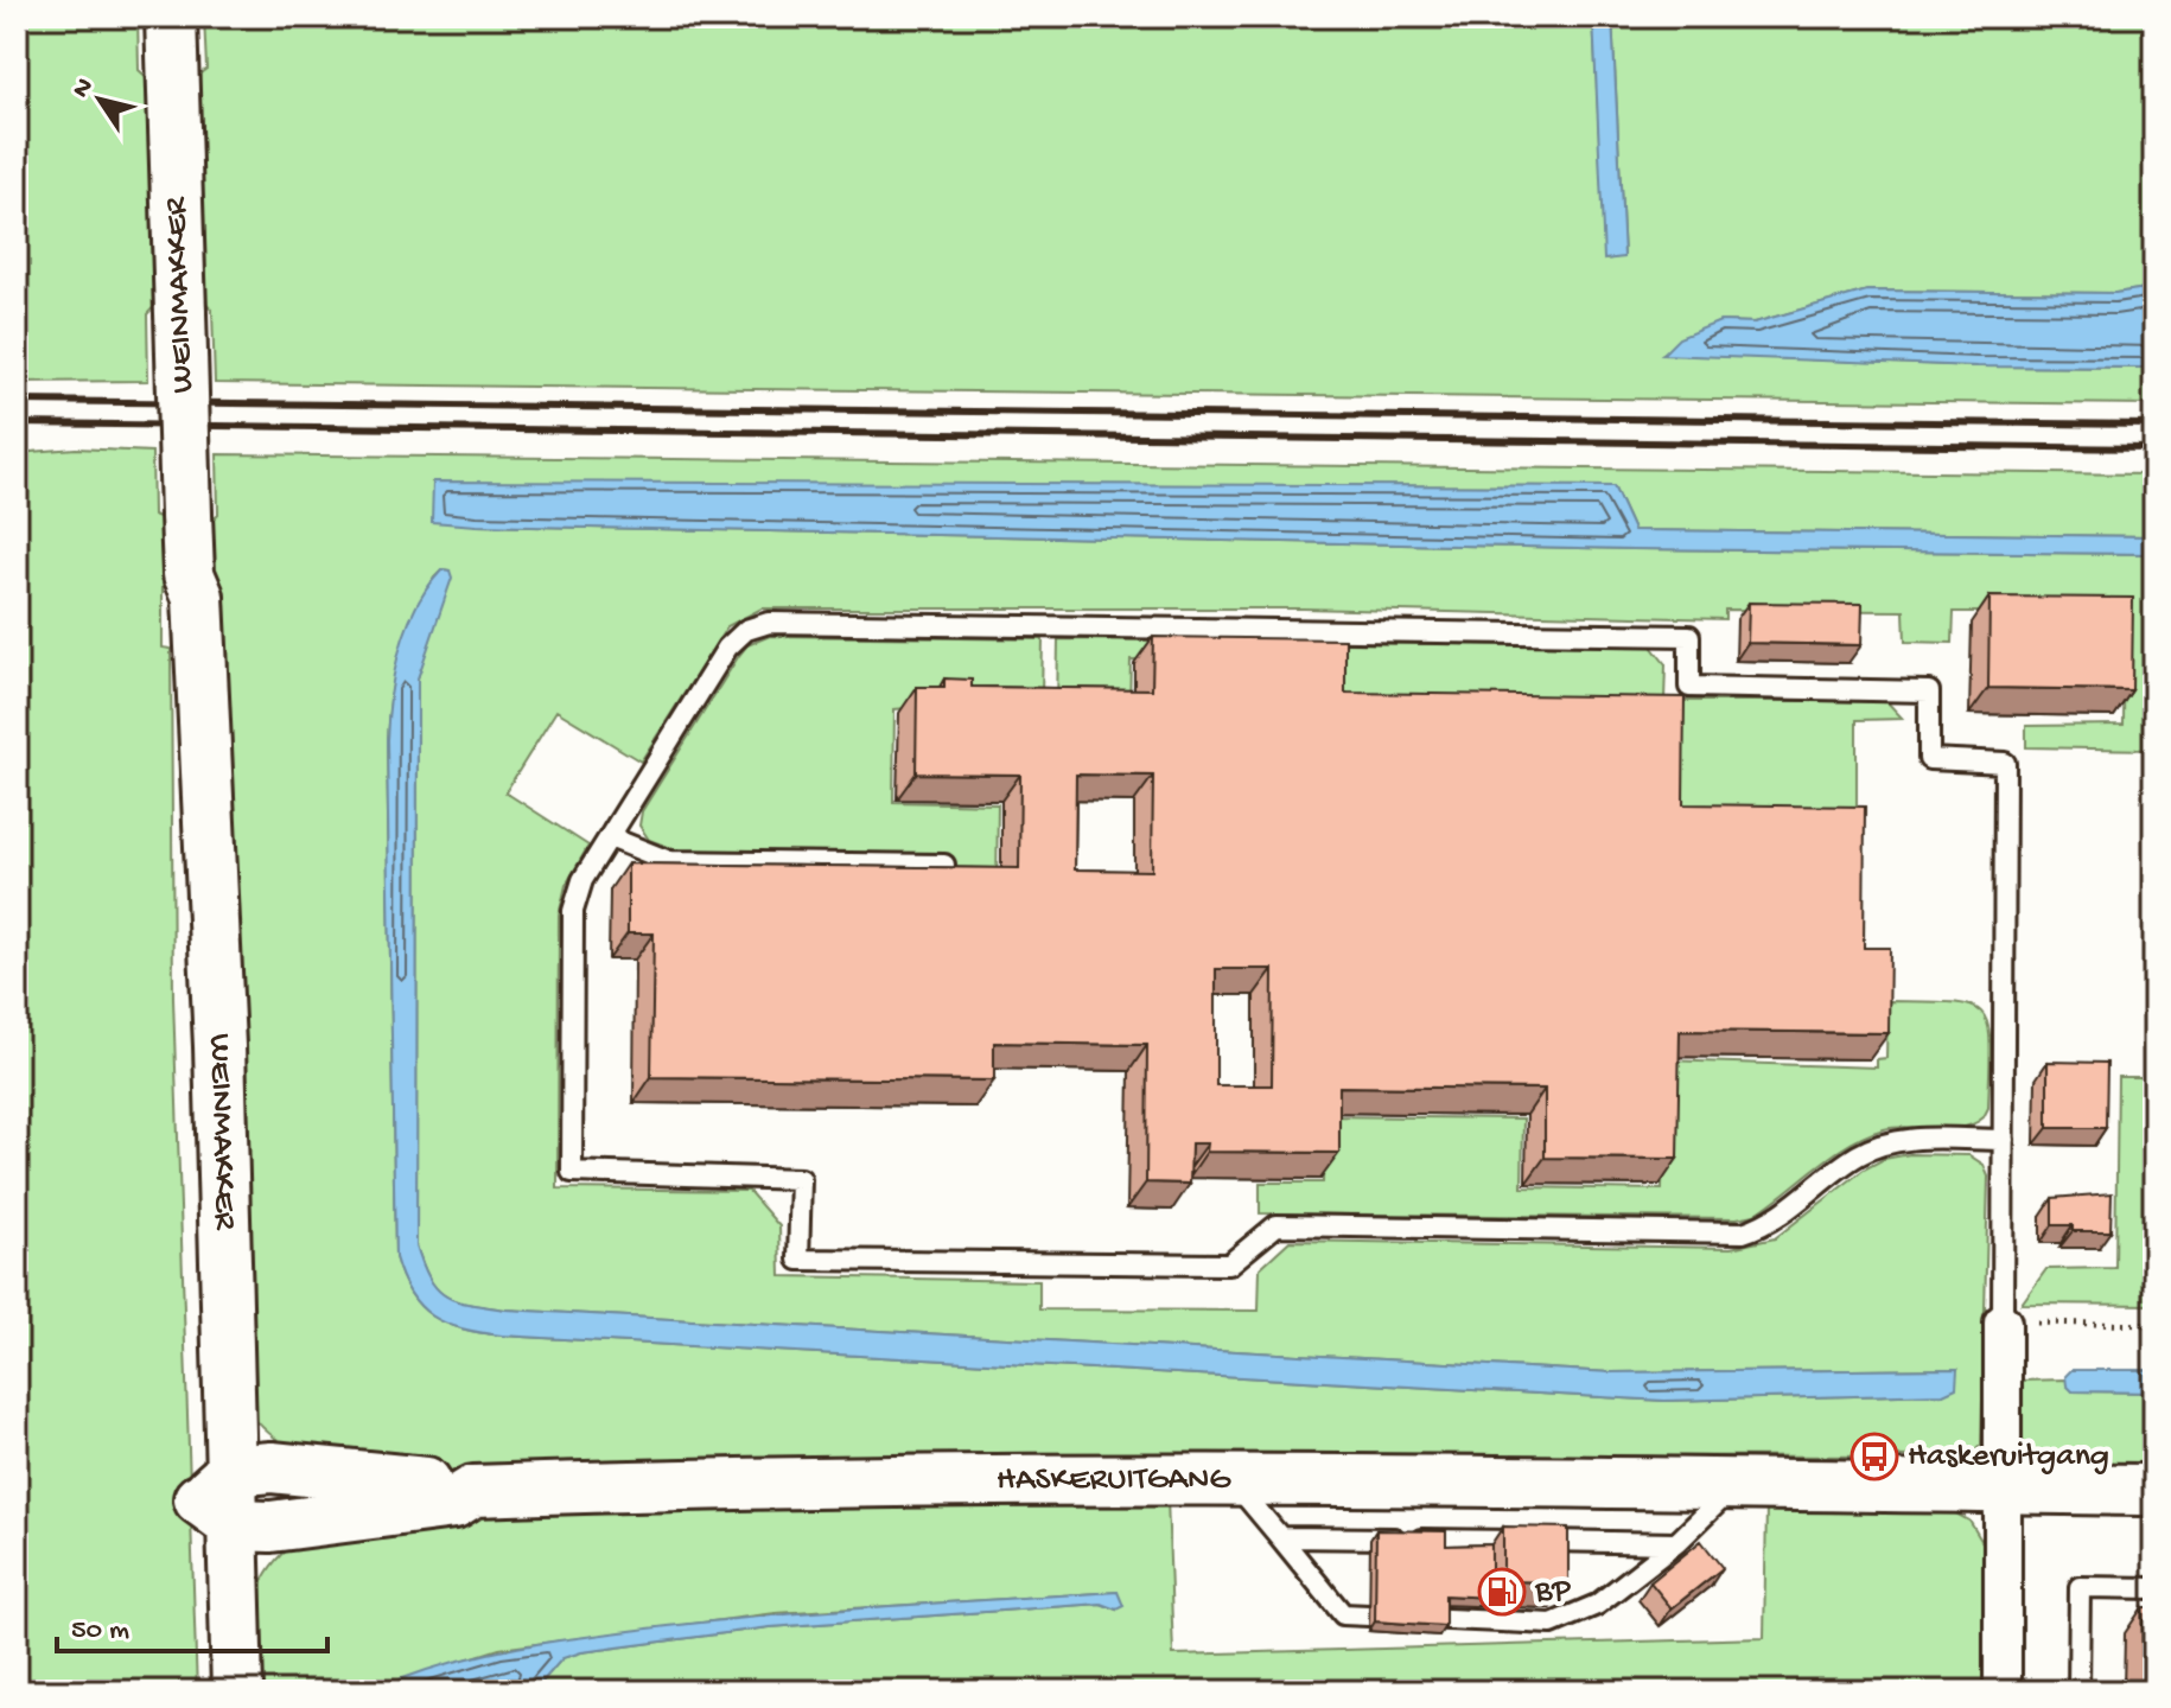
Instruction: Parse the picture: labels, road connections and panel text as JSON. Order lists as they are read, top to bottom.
{
  "streets": {
    "main road": ["WEINMAKKER", "HASKERUITGANG"]
  },
  "crossings": [
    ["WEINMAKKER", "HASKERUITGANG"]
  ],
  "places": {
    "bus stop": ["Haskeruitgang"],
    "fuel station": ["BP"]
  },
  "scale_bar": "50 m",
  "north": "top left"
}
